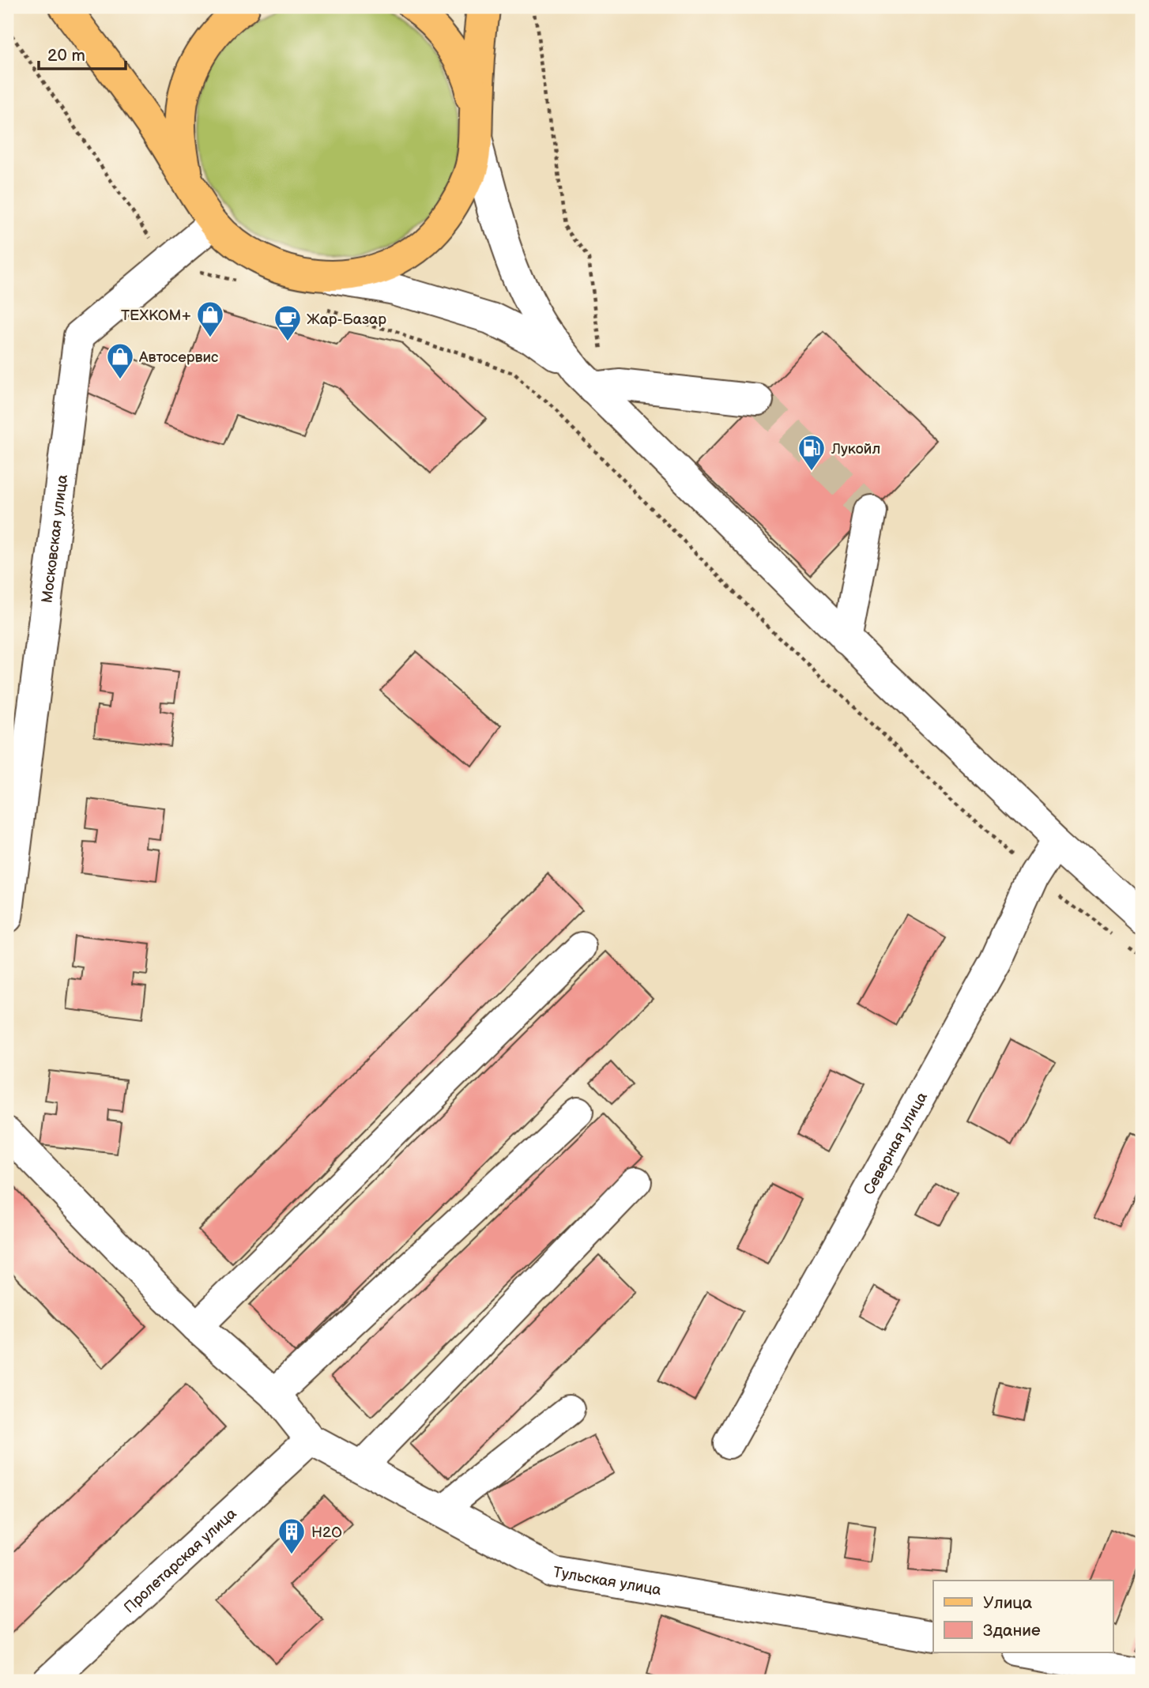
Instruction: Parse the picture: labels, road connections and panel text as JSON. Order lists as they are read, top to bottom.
{
  "streets": {
    "street": [
      "Московская улица",
      "Северная улица",
      "Пролетарская улица",
      "Тульская улица"
    ]
  },
  "crossings": [
    ["Пролетарская улица", "Тульская улица"]
  ],
  "places": {
    "shop": ["ТЕХКОМ+", "Автосервис"],
    "cafe": ["Жар-Базар"],
    "fuel station": ["Лукойл"],
    "building": ["Н2О"]
  },
  "legend": ["Улица", "Здание"],
  "scale_bar": "20 m"
}
